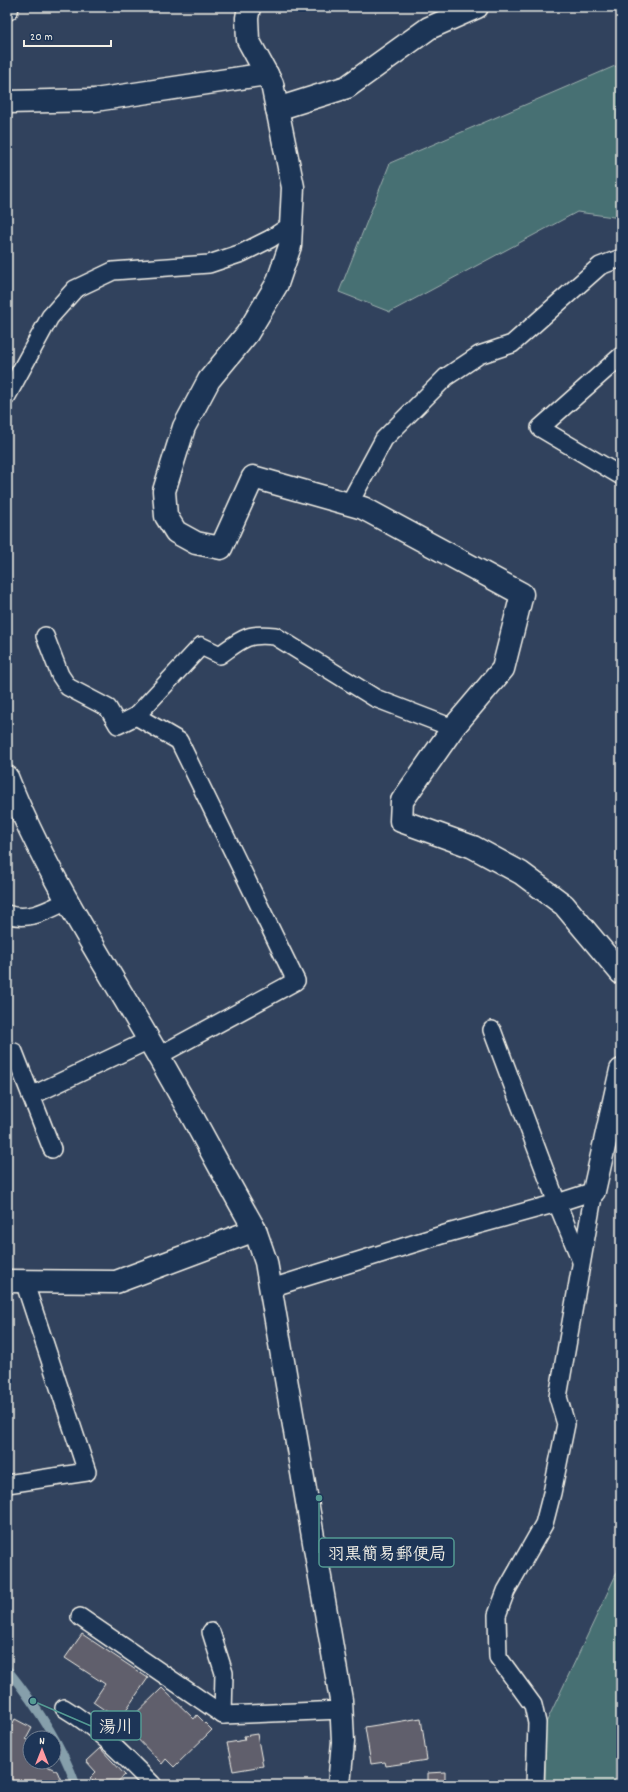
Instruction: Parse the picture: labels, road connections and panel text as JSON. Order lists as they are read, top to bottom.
{
  "places": ["羽黒簡易郵便局", "湯川"],
  "scale_bar": "20 m",
  "north": "top"
}
